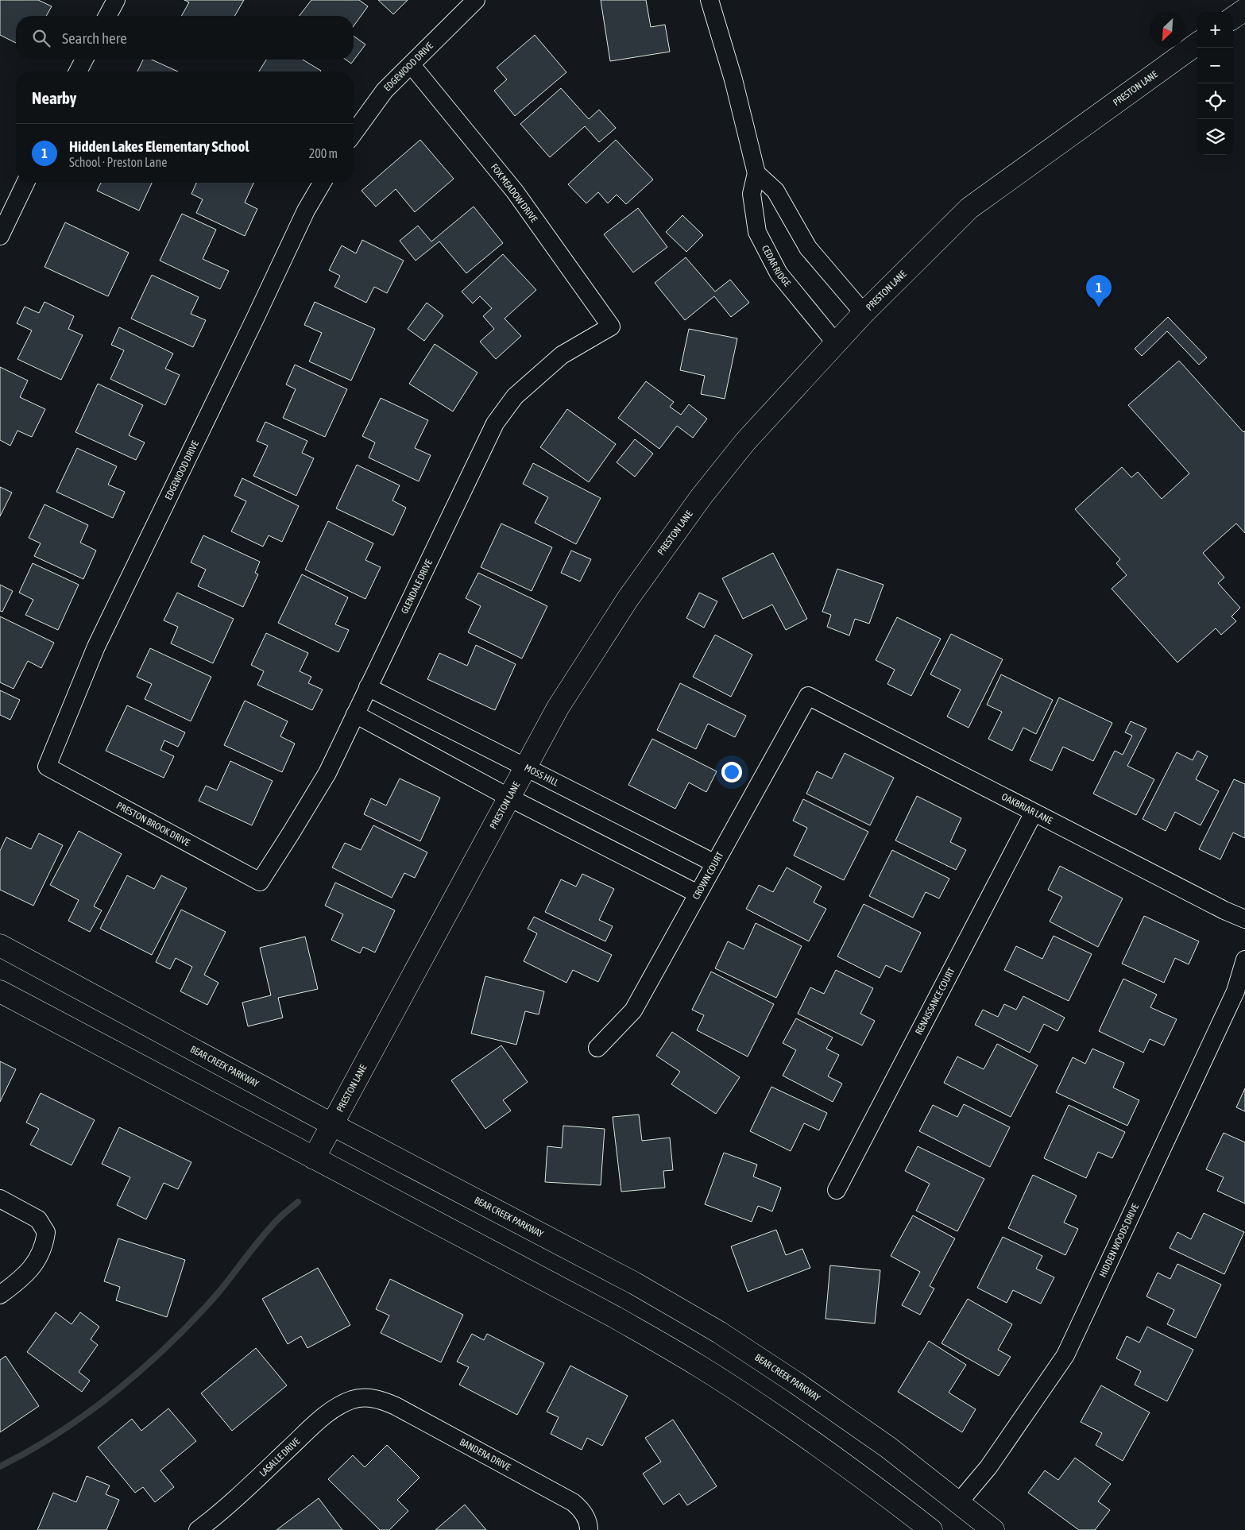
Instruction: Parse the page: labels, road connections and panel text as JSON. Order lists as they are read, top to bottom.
{
  "streets": {
    "main road": ["PRESTON LANE", "BEAR CREEK PARKWAY"],
    "street": [
      "EDGEWOOD DRIVE",
      "FOX MEADOW DRIVE",
      "CEDAR RIDGE",
      "GLENDALE DRIVE",
      "MOSS HILL",
      "OAKBRIAR LANE",
      "PRESTON BROOK DRIVE",
      "CROWN COURT",
      "RENAISSANCE COURT",
      "HIDDEN WOODS DRIVE",
      "BANDERA DRIVE",
      "LASALLE DRIVE"
    ]
  },
  "crossings": [
    ["EDGEWOOD DRIVE", "FOX MEADOW DRIVE"],
    ["EDGEWOOD DRIVE", "PRESTON BROOK DRIVE"],
    ["PRESTON LANE", "CEDAR RIDGE"],
    ["PRESTON LANE", "MOSS HILL"],
    ["PRESTON LANE", "BEAR CREEK PARKWAY"],
    ["FOX MEADOW DRIVE", "GLENDALE DRIVE"],
    ["GLENDALE DRIVE", "MOSS HILL"],
    ["GLENDALE DRIVE", "PRESTON BROOK DRIVE"],
    ["MOSS HILL", "CROWN COURT"],
    ["OAKBRIAR LANE", "CROWN COURT"],
    ["OAKBRIAR LANE", "RENAISSANCE COURT"],
    ["BEAR CREEK PARKWAY", "HIDDEN WOODS DRIVE"],
    ["BANDERA DRIVE", "LASALLE DRIVE"]
  ],
  "north": "bottom left",
  "page": {
    "map_buttons": ["+", "−"],
    "search": "Search here",
    "heading": "Nearby",
    "list": [
      {
        "mark": "1",
        "name": "Hidden Lakes Elementary School",
        "note": "School · Preston Lane",
        "value": "200 m"
      }
    ],
    "pins": "1"
  }
}
